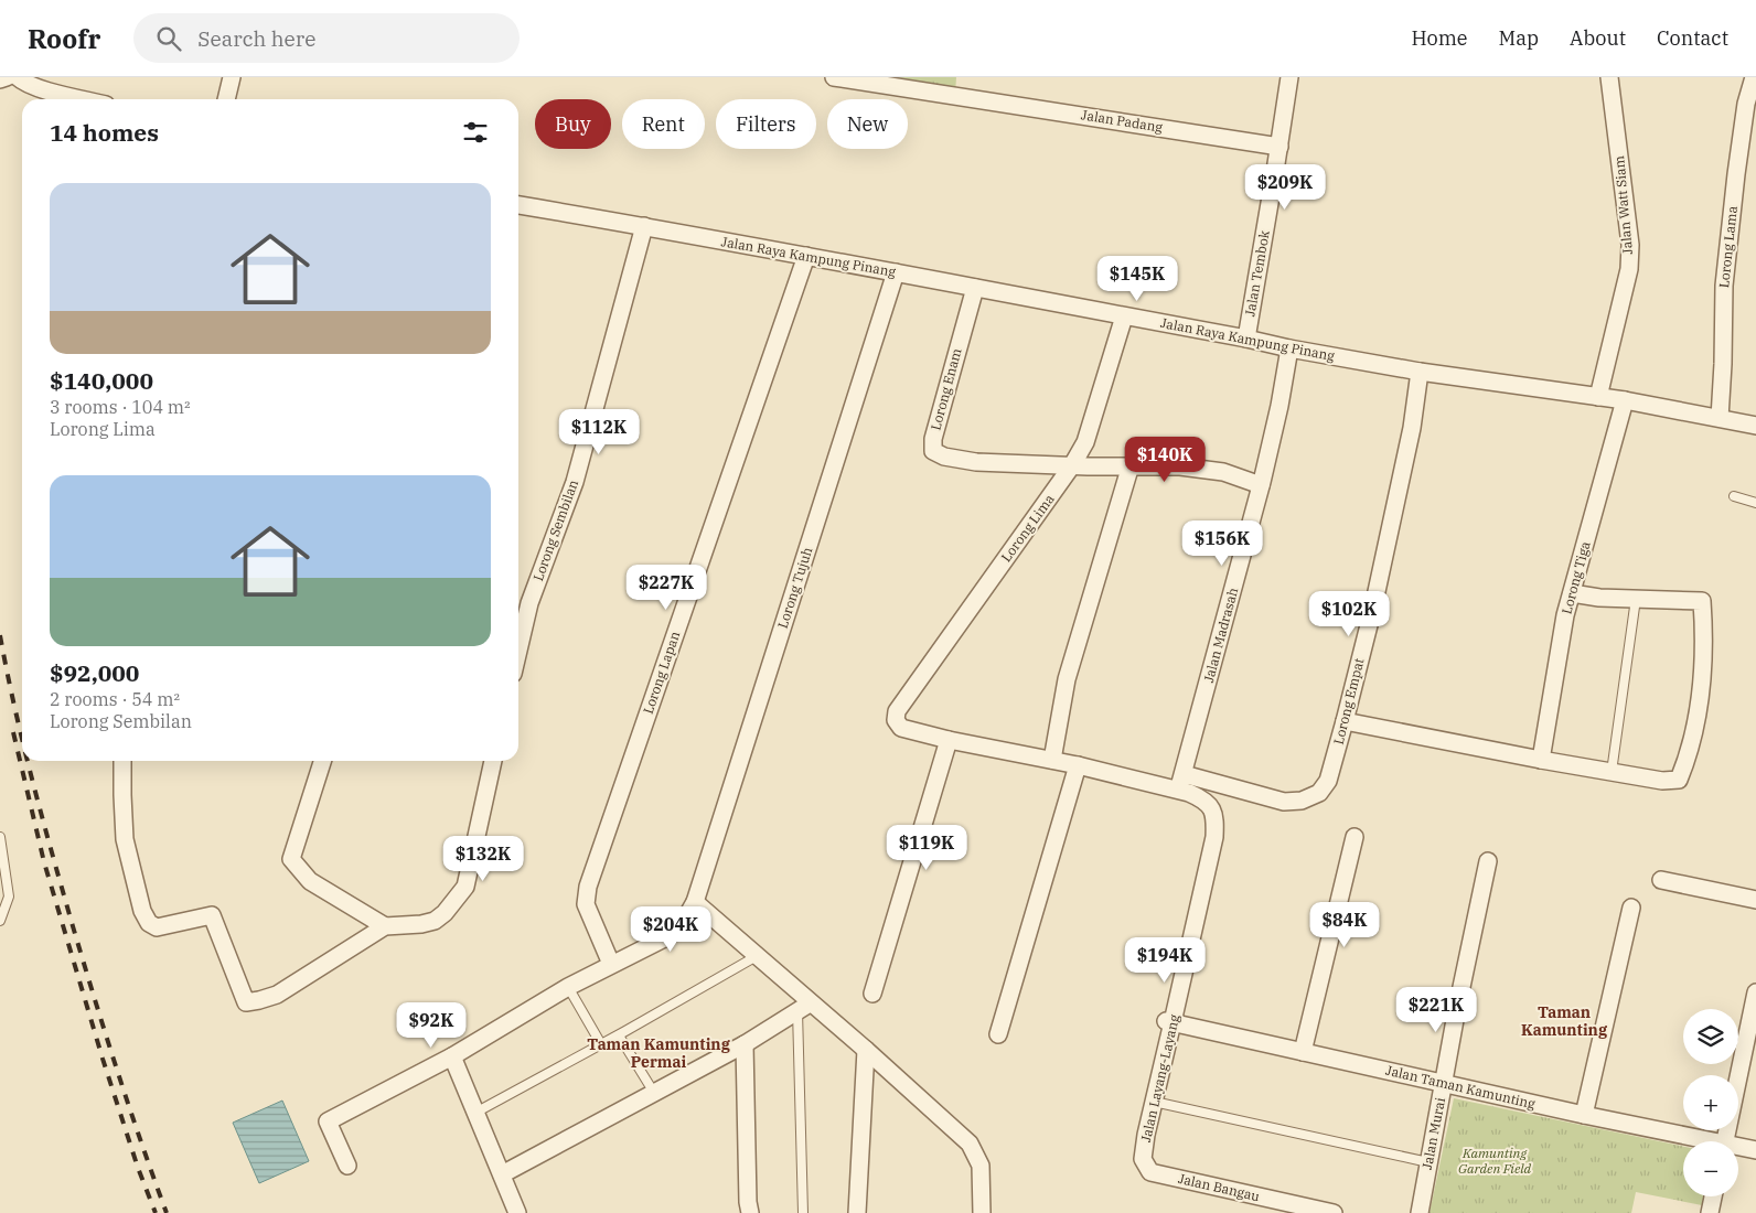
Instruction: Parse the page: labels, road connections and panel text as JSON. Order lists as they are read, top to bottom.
{
  "streets": {
    "street": [
      "Jalan Padang",
      "Jalan Watt Siam",
      "Lorong Lama",
      "Jalan Raya Kampung Pinang",
      "Jalan Tembok",
      "Lorong Enam",
      "Lorong Lima",
      "Lorong Sembilan",
      "Lorong Tiga",
      "Lorong Tujuh",
      "Jalan Madrasah",
      "Lorong Lapan",
      "Lorong Empat",
      "Jalan Layang-Layang",
      "Jalan Taman Kamunting",
      "Jalan Murai",
      "Jalan Bangau"
    ]
  },
  "crossings": [
    ["Jalan Padang", "Jalan Tembok"],
    ["Jalan Watt Siam", "Jalan Raya Kampung Pinang"],
    ["Lorong Lama", "Jalan Raya Kampung Pinang"],
    ["Jalan Raya Kampung Pinang", "Jalan Tembok"],
    ["Jalan Raya Kampung Pinang", "Lorong Enam"],
    ["Jalan Raya Kampung Pinang", "Lorong Lima"],
    ["Jalan Raya Kampung Pinang", "Lorong Sembilan"],
    ["Jalan Raya Kampung Pinang", "Lorong Tiga"],
    ["Jalan Raya Kampung Pinang", "Lorong Tujuh"],
    ["Jalan Raya Kampung Pinang", "Jalan Madrasah"],
    ["Jalan Raya Kampung Pinang", "Lorong Lapan"],
    ["Jalan Raya Kampung Pinang", "Lorong Empat"],
    ["Lorong Enam", "Lorong Lima"],
    ["Lorong Tujuh", "Lorong Lapan"],
    ["Jalan Madrasah", "Lorong Empat"],
    ["Jalan Madrasah", "Jalan Layang-Layang"],
    ["Jalan Layang-Layang", "Jalan Taman Kamunting"],
    ["Jalan Layang-Layang", "Jalan Bangau"],
    ["Jalan Taman Kamunting", "Jalan Murai"]
  ],
  "districts": ["Taman Kamunting", "Taman Kamunting Permai"],
  "parks": ["Kamunting Garden Field"],
  "page": {
    "header": "Roofr",
    "search": "Search here",
    "nav": [
      "Home",
      "Map",
      "About",
      "Contact"
    ],
    "chip": [
      "Buy",
      "Rent",
      "Filters",
      "New"
    ],
    "heading": "14 homes",
    "price": [
      "$209K",
      "$145K",
      "$112K",
      "$140K",
      "$156K",
      "$227K",
      "$102K",
      "$119K",
      "$132K",
      "$84K",
      "$204K",
      "$194K",
      "$221K",
      "$92K"
    ],
    "list": [
      {
        "name": "$140,000",
        "note": "3 rooms · 104 m² · Lorong Lima"
      },
      {
        "name": "$92,000",
        "note": "2 rooms · 54 m² · Lorong Sembilan"
      }
    ],
    "map_buttons": ["+", "−"]
  }
}
